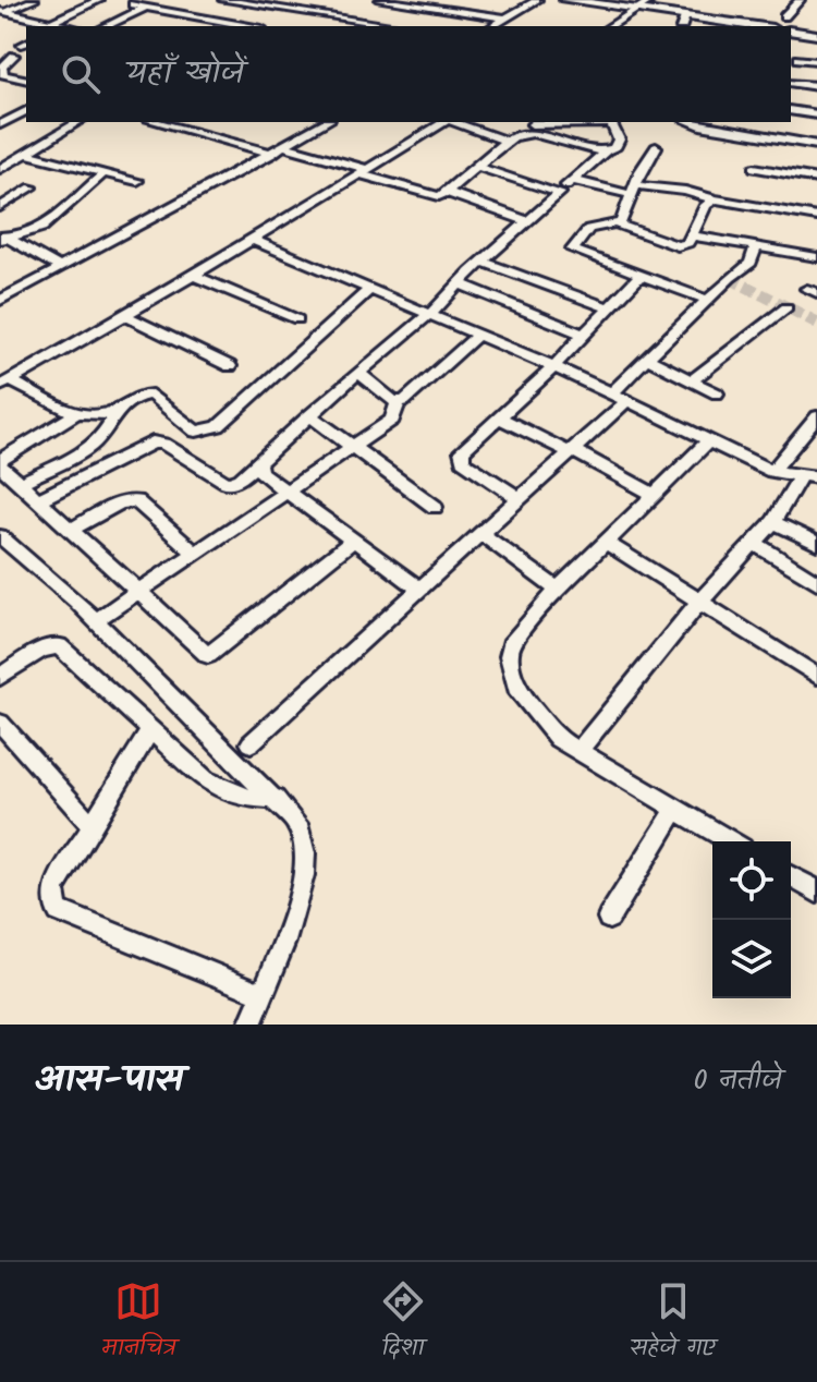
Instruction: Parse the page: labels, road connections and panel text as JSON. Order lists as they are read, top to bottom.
{
  "page": {
    "search": "यहाँ खोजें",
    "heading": ["आस-पास", "0 नतीजे"],
    "nav": ["मानचित्र", "दिशा", "सहेजे गए"]
  }
}
